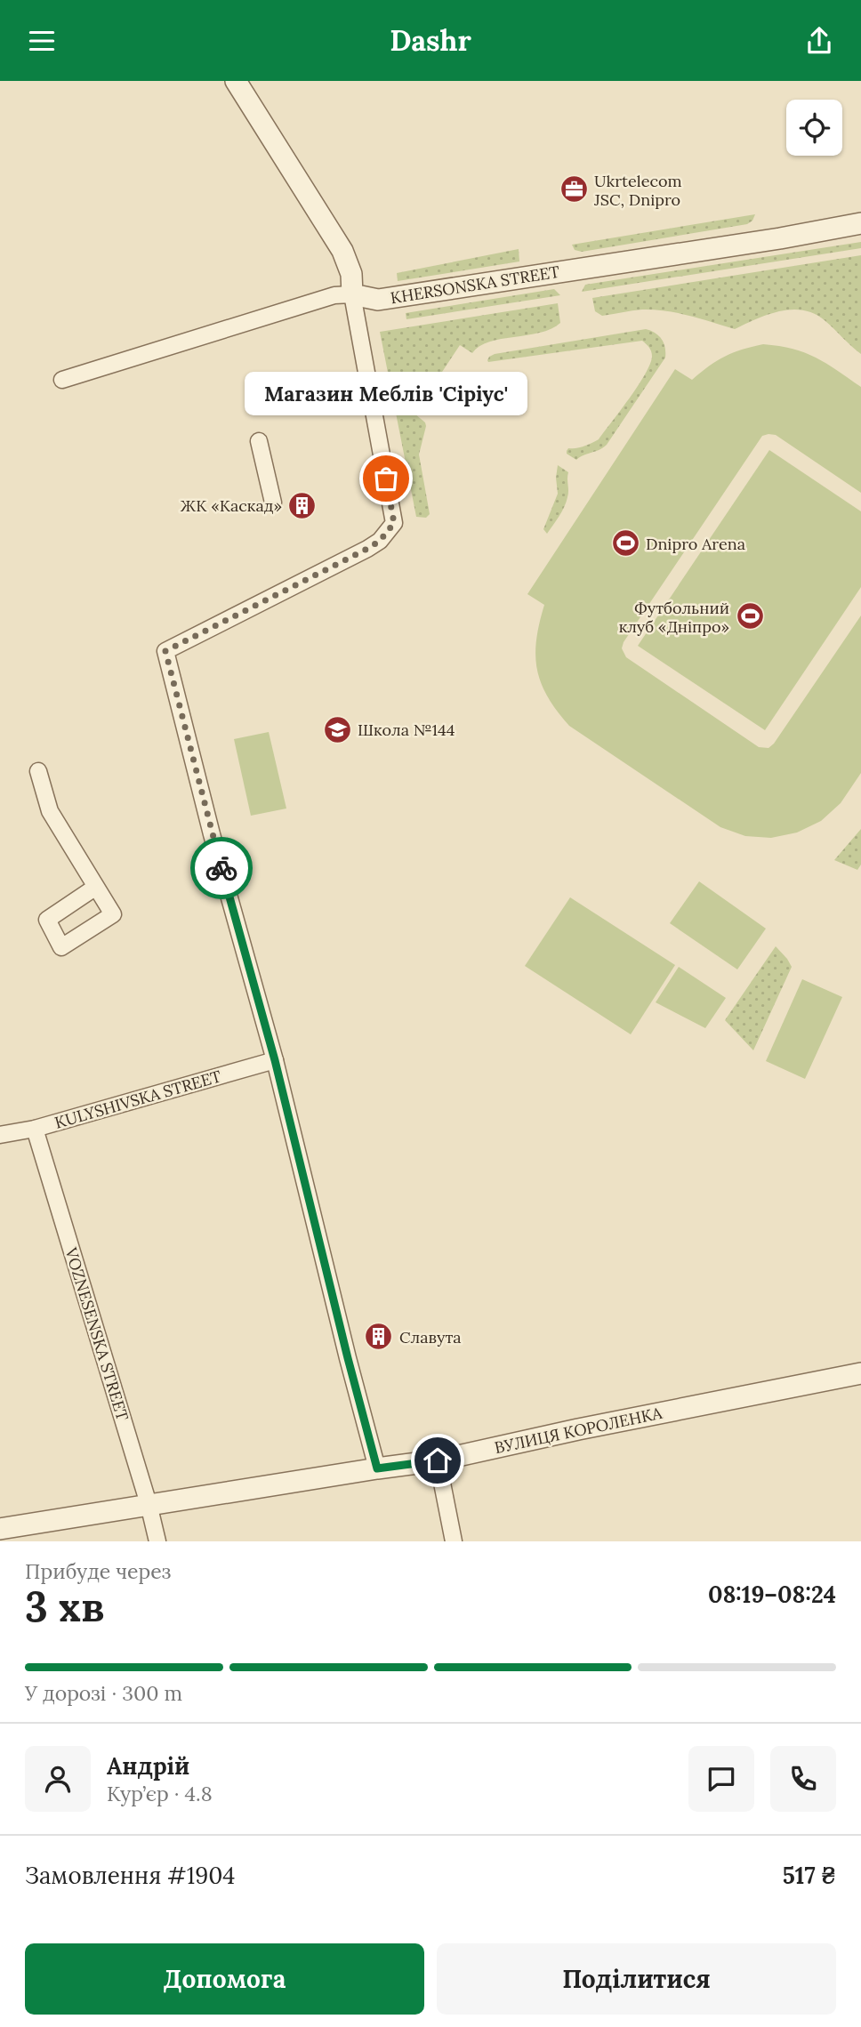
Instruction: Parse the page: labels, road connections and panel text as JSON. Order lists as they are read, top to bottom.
{
  "streets": {
    "street": [
      "KHERSONSKA STREET",
      "KULYSHIVSKA STREET",
      "VOZNESENSKA STREET",
      "ВУЛИЦЯ КОРОЛЕНКА"
    ]
  },
  "crossings": [
    ["KULYSHIVSKA STREET", "VOZNESENSKA STREET"],
    ["VOZNESENSKA STREET", "ВУЛИЦЯ КОРОЛЕНКА"]
  ],
  "places": {
    "office": ["Ukrtelecom JSC, Dnipro"],
    "other": ["Магазин Меблів 'Сіріус'"],
    "building": ["ЖК «Каскад»", "Славута"],
    "sports": ["Dnipro Arena", "Футбольний клуб «Дніпро»"],
    "school or university": ["Школа №144"]
  },
  "page": {
    "header": "Dashr",
    "bubble": "Магазин Меблів 'Сіріус'",
    "heading": ["3 хв", "Прибуде через", "08:19–08:24"],
    "panel": [
      "Андрій",
      "Кур’єр · 4.8",
      "Замовлення #1904",
      "517 ₴"
    ],
    "bar": "У дорозі · 300 m",
    "buttons": ["Допомога", "Поділитися"]
  }
}
